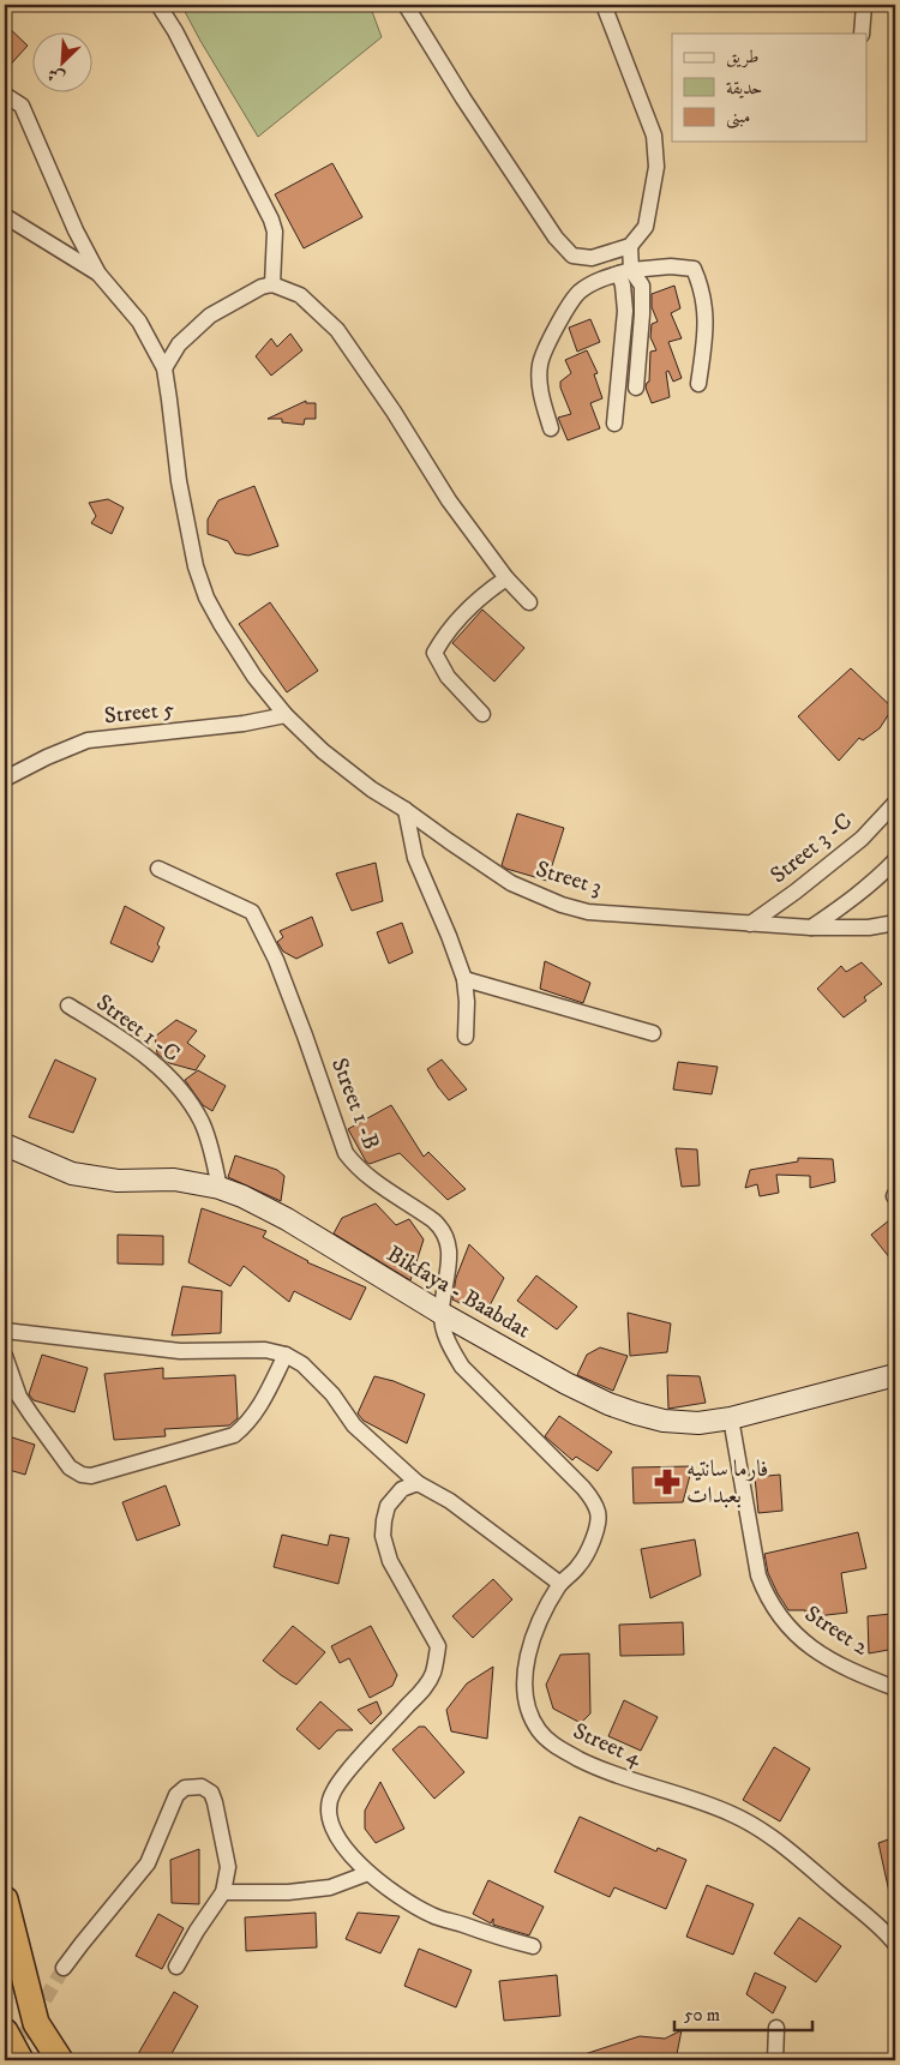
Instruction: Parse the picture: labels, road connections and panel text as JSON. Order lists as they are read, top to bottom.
{
  "streets": {
    "main road": ["Bikfaya - Baabdat"],
    "street": [
      "Street 5",
      "Street 3 -C",
      "Street 3",
      "Street 1 -C",
      "Street 1 -B",
      "Street 2",
      "Street 4"
    ]
  },
  "crossings": [
    ["Street 5", "Street 3"],
    ["Street 3 -C", "Street 3"],
    ["Street 1 -C", "Bikfaya - Baabdat"],
    ["Street 1 -B", "Bikfaya - Baabdat"],
    ["Street 1 -B", "Street 4"],
    ["Bikfaya - Baabdat", "Street 2"],
    ["Bikfaya - Baabdat", "Street 4"]
  ],
  "places": {
    "pharmacy": ["فارما سانتيه بعبدات"]
  },
  "legend": ["طريق", "حديقة", "مبنى"],
  "scale_bar": "50 m",
  "north": "bottom left"
}
